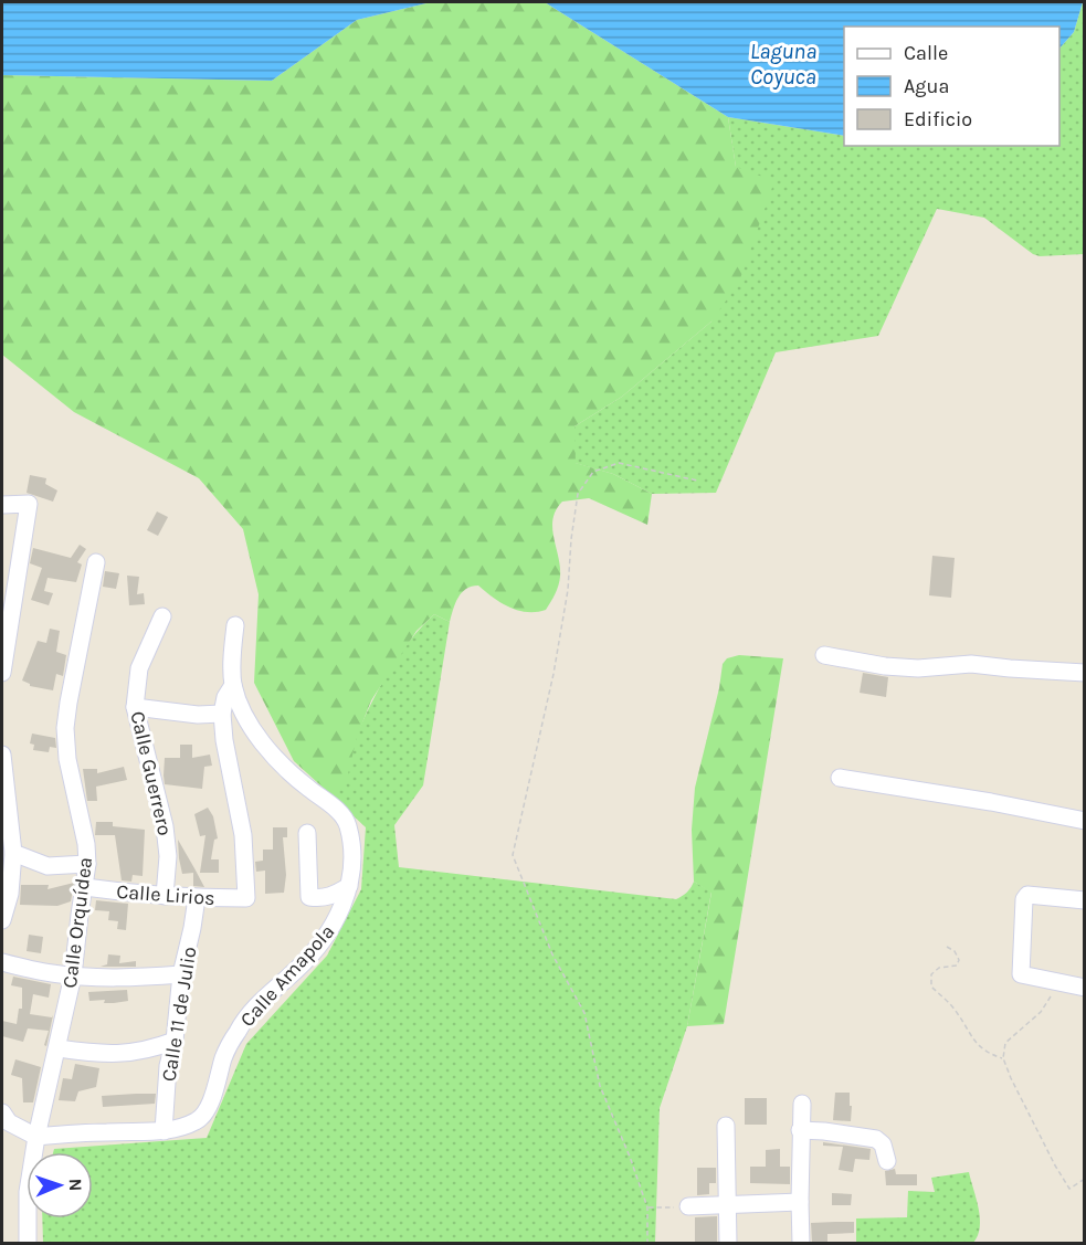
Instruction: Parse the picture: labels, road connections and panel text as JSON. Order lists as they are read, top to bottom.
{
  "streets": {
    "street": [
      "Calle Guerrero",
      "Calle Lirios",
      "Calle Orquídea",
      "Calle Amapola",
      "Calle 11 de Julio"
    ]
  },
  "crossings": [
    ["Calle Guerrero", "Calle Lirios"],
    ["Calle Lirios", "Calle Orquídea"],
    ["Calle Lirios", "Calle 11 de Julio"],
    ["Calle Orquídea", "Calle Amapola"],
    ["Calle Amapola", "Calle 11 de Julio"]
  ],
  "water": ["Laguna Coyuca"],
  "legend": ["Calle", "Agua", "Edificio"],
  "north": "right"
}
